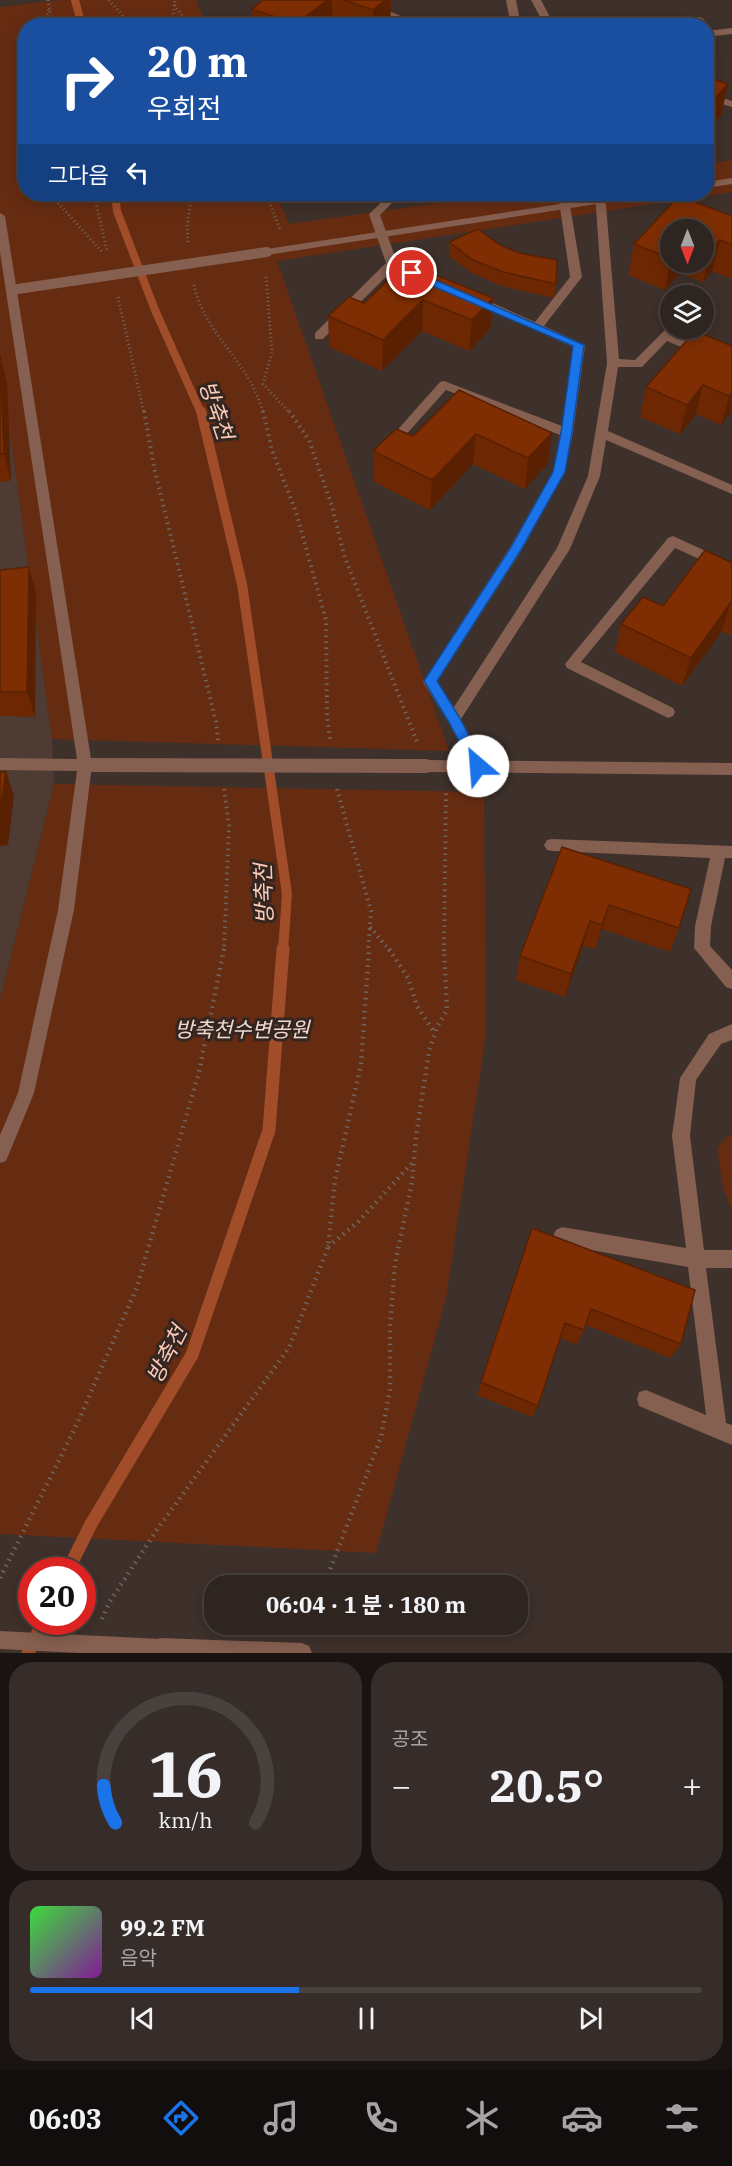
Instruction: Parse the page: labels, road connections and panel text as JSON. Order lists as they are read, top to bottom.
{
  "water": ["방축천"],
  "parks": ["방축천수변공원"],
  "north": "bottom",
  "page": {
    "turn": ["20 m", "우회전"],
    "then": "그다음",
    "limit": "20",
    "trip": "06:04 · 1 분 · 180 m",
    "tile": "공조",
    "heat": ["−", "20.5°", "+"],
    "song": ["99.2 FM", "음악"],
    "tabs": "06:03",
    "gauge": ["16", "km/h"]
  }
}
